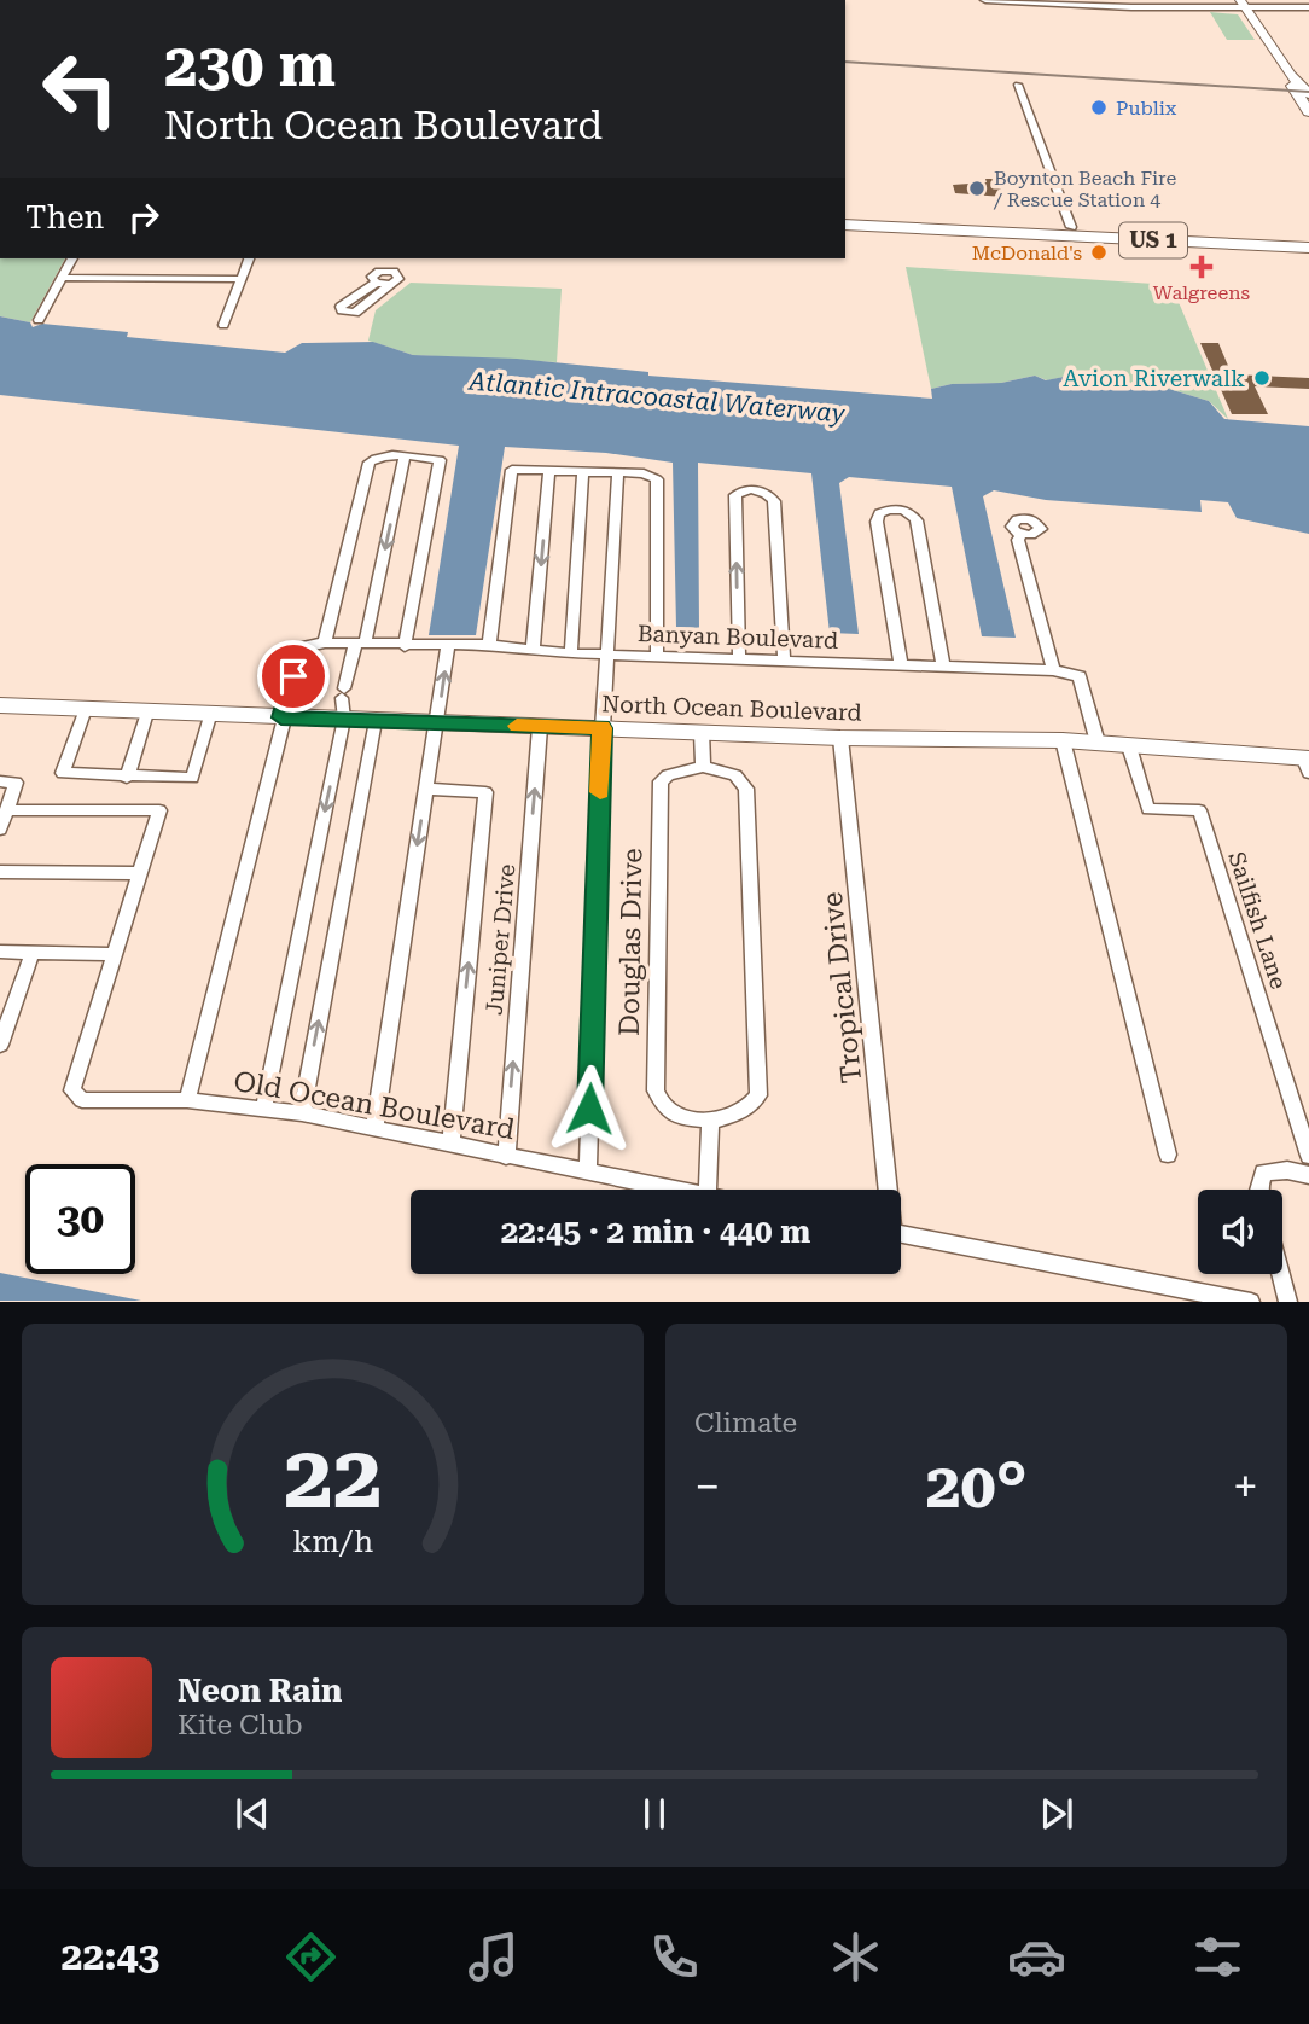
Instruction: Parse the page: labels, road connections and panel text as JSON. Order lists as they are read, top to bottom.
{
  "streets": {
    "main road": ["US 1", "North Ocean Boulevard"],
    "street": [
      "Banyan Boulevard",
      "Sailfish Lane",
      "Juniper Drive",
      "Douglas Drive",
      "Tropical Drive",
      "Old Ocean Boulevard"
    ]
  },
  "crossings": [
    ["North Ocean Boulevard", "Sailfish Lane"],
    ["North Ocean Boulevard", "Juniper Drive"],
    ["North Ocean Boulevard", "Tropical Drive"],
    ["Juniper Drive", "Old Ocean Boulevard"]
  ],
  "water": ["Atlantic Intracoastal Waterway"],
  "places": {
    "other": [
      "Publix",
      "Boynton Beach Fire / Rescue Station 4",
      "McDonald's",
      "Avion Riverwalk"
    ],
    "health": ["Walgreens"]
  },
  "page": {
    "turn": ["230 m", "North Ocean Boulevard"],
    "then": "Then",
    "limit": "30",
    "trip": "22:45 · 2 min · 440 m",
    "tile": "Climate",
    "heat": ["−", "20°", "+"],
    "song": ["Neon Rain", "Kite Club"],
    "tabs": "22:43",
    "gauge": ["22", "km/h"]
  }
}
